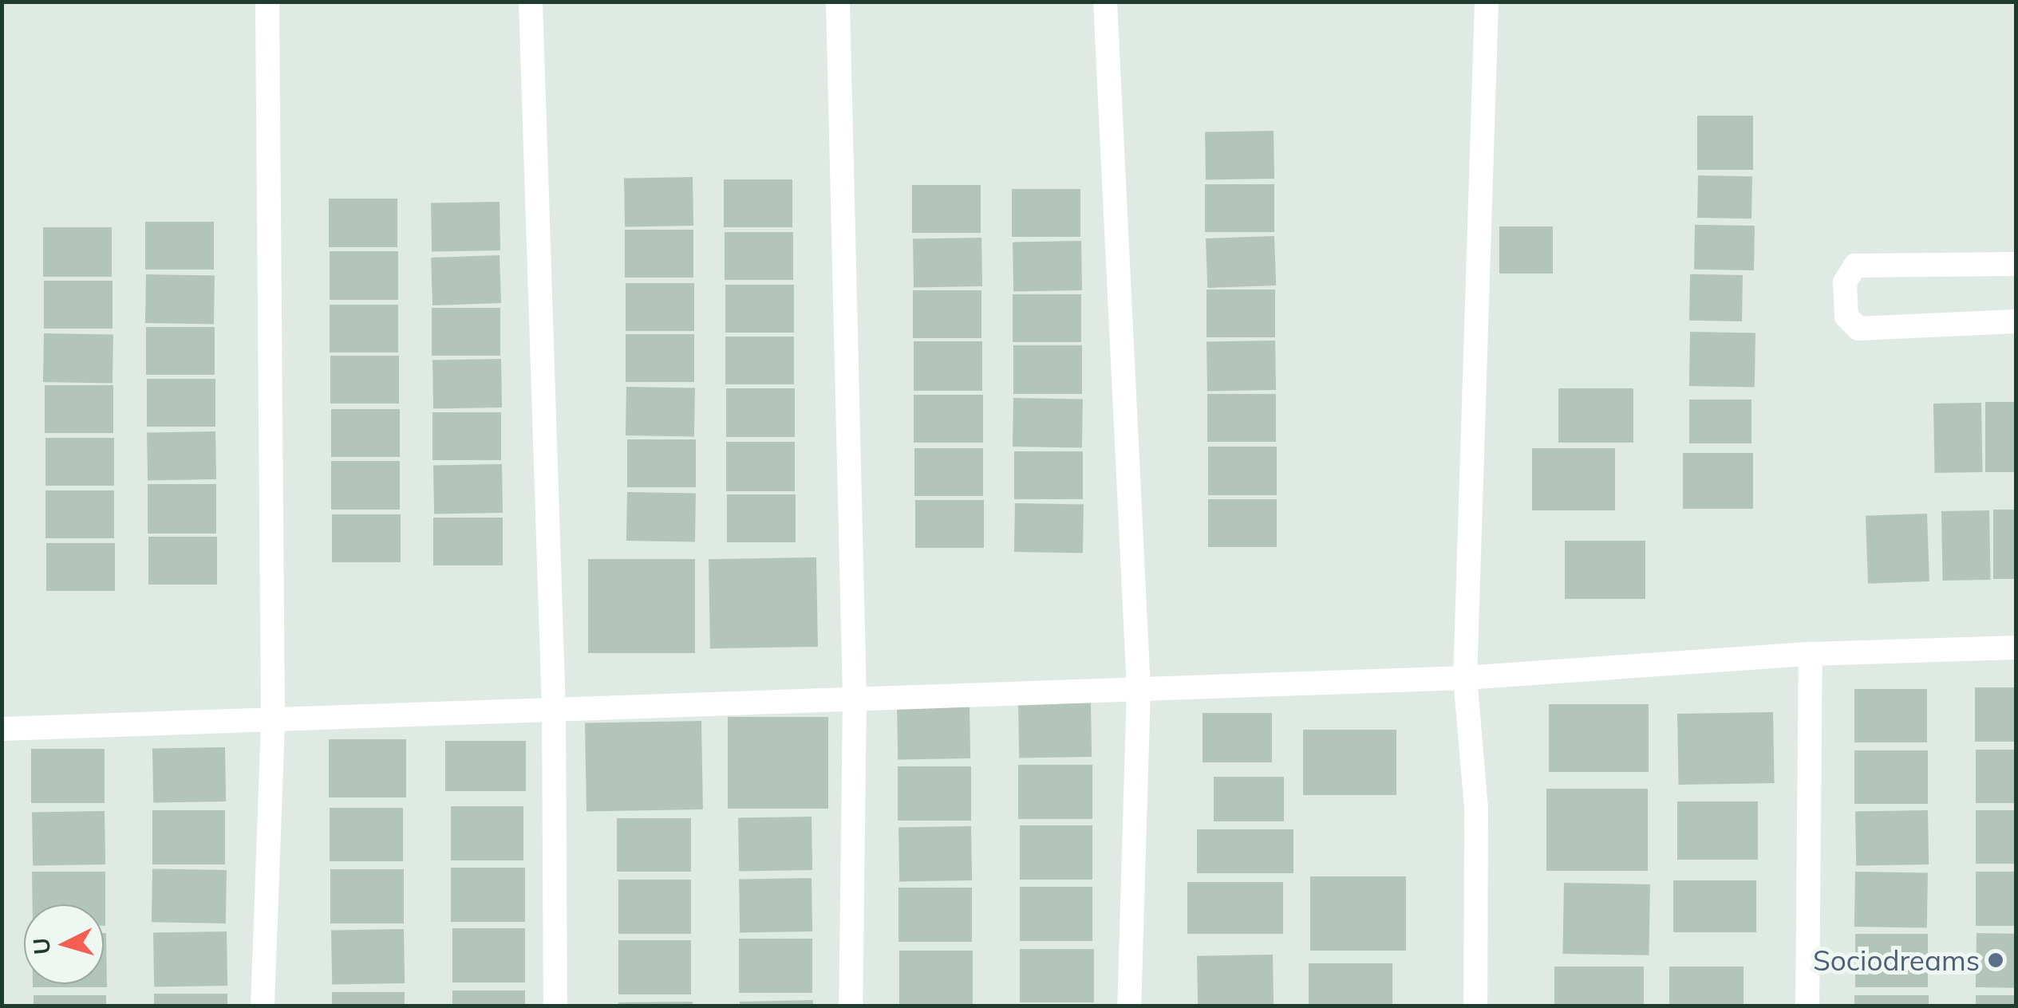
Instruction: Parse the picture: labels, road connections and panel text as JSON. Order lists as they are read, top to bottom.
{
  "places": ["Sociodreams"],
  "north": "left"
}
